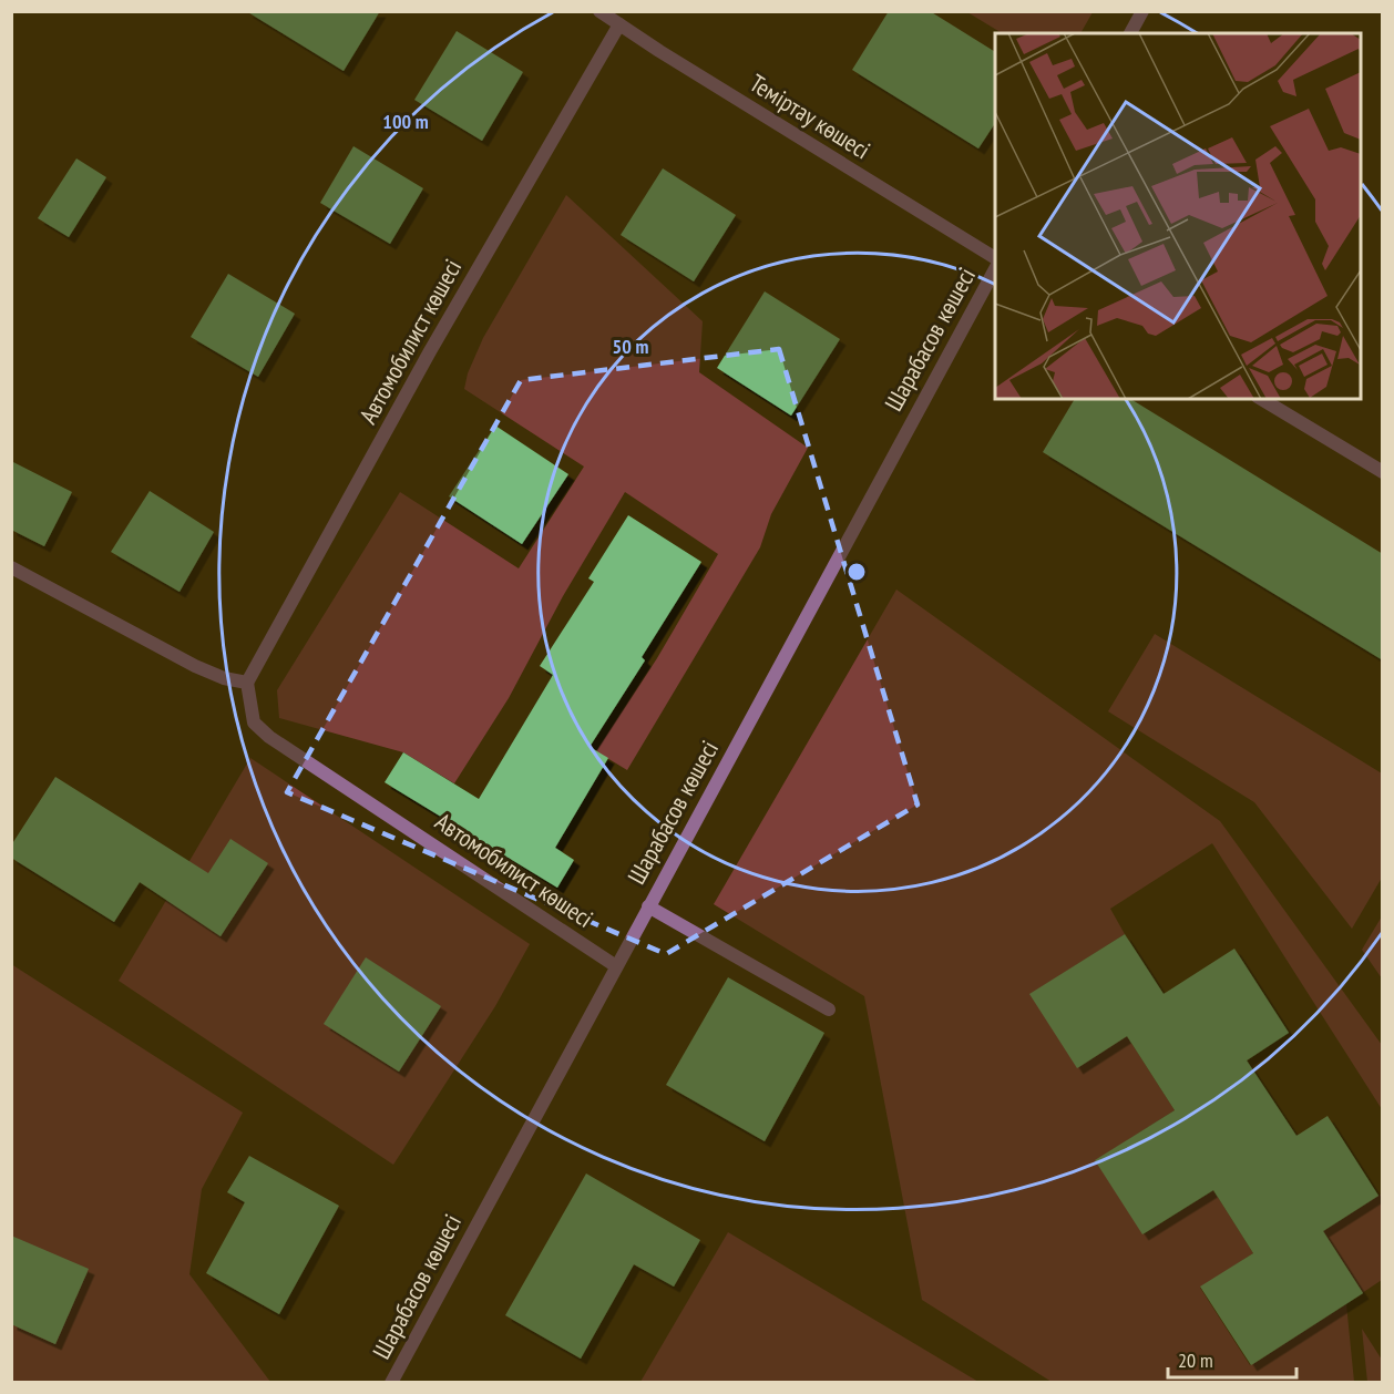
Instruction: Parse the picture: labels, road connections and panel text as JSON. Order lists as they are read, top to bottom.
{
  "streets": {
    "street": ["Теміртау көшесі", "Шарабасов көшесі", "Автомобилист көшесі"]
  },
  "crossings": [
    ["Теміртау көшесі", "Автомобилист көшесі"],
    ["Шарабасов көшесі", "Автомобилист көшесі"]
  ],
  "scale_bar": "20 m",
  "rings": ["100 m", "50 m"]
}
